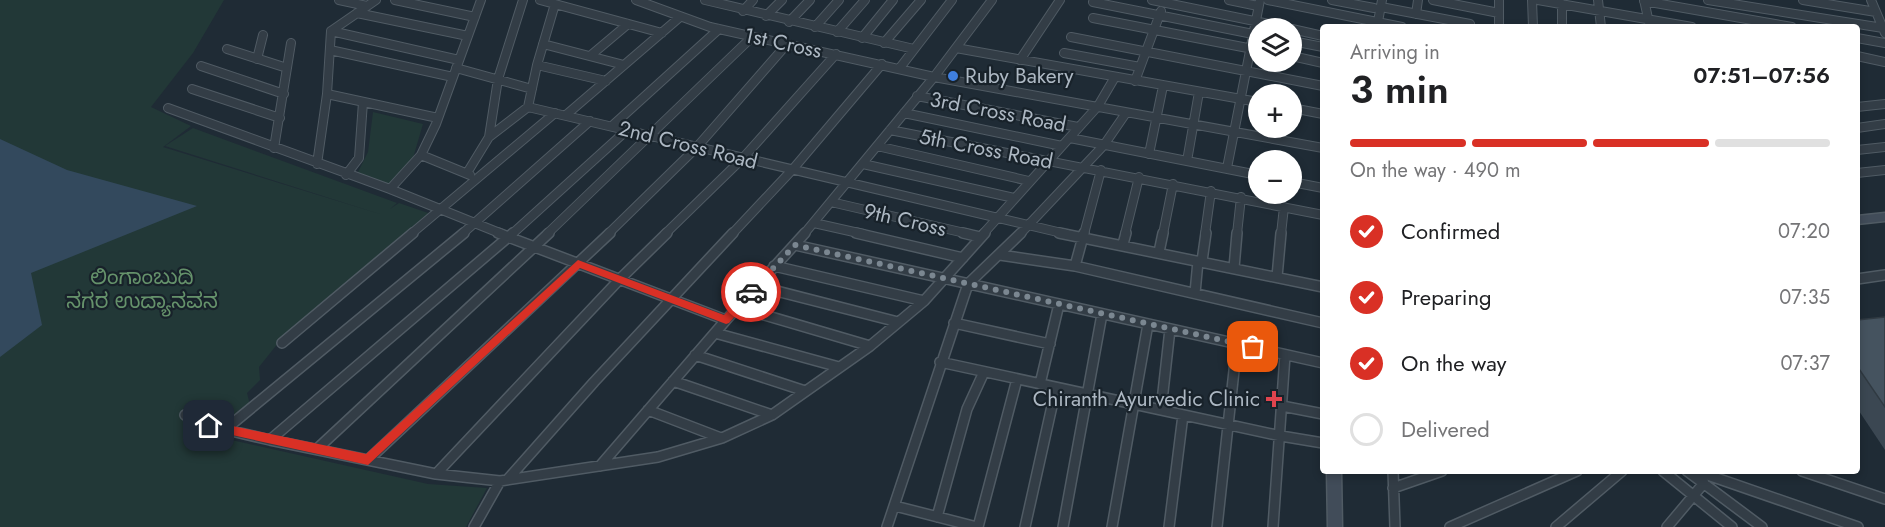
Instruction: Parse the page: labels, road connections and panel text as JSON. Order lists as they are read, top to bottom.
{
  "streets": {
    "street": [
      "1st Cross",
      "3rd Cross Road",
      "2nd Cross Road",
      "5th Cross Road",
      "9th Cross"
    ]
  },
  "parks": ["ಲಿಂಗಾಂಬುದಿ ನಗರ ಉದ್ಯಾನವನ"],
  "places": {
    "other": ["Ruby Bakery"],
    "health": ["Chiranth Ayurvedic Clinic"]
  },
  "page": {
    "map_buttons": ["+", "−"],
    "heading": ["3 min", "Arriving in", "07:51–07:56"],
    "bar": "On the way · 490 m",
    "list": [
      ["Confirmed", "07:20"],
      ["Preparing", "07:35"],
      ["On the way", "07:37"],
      "Delivered"
    ]
  }
}
